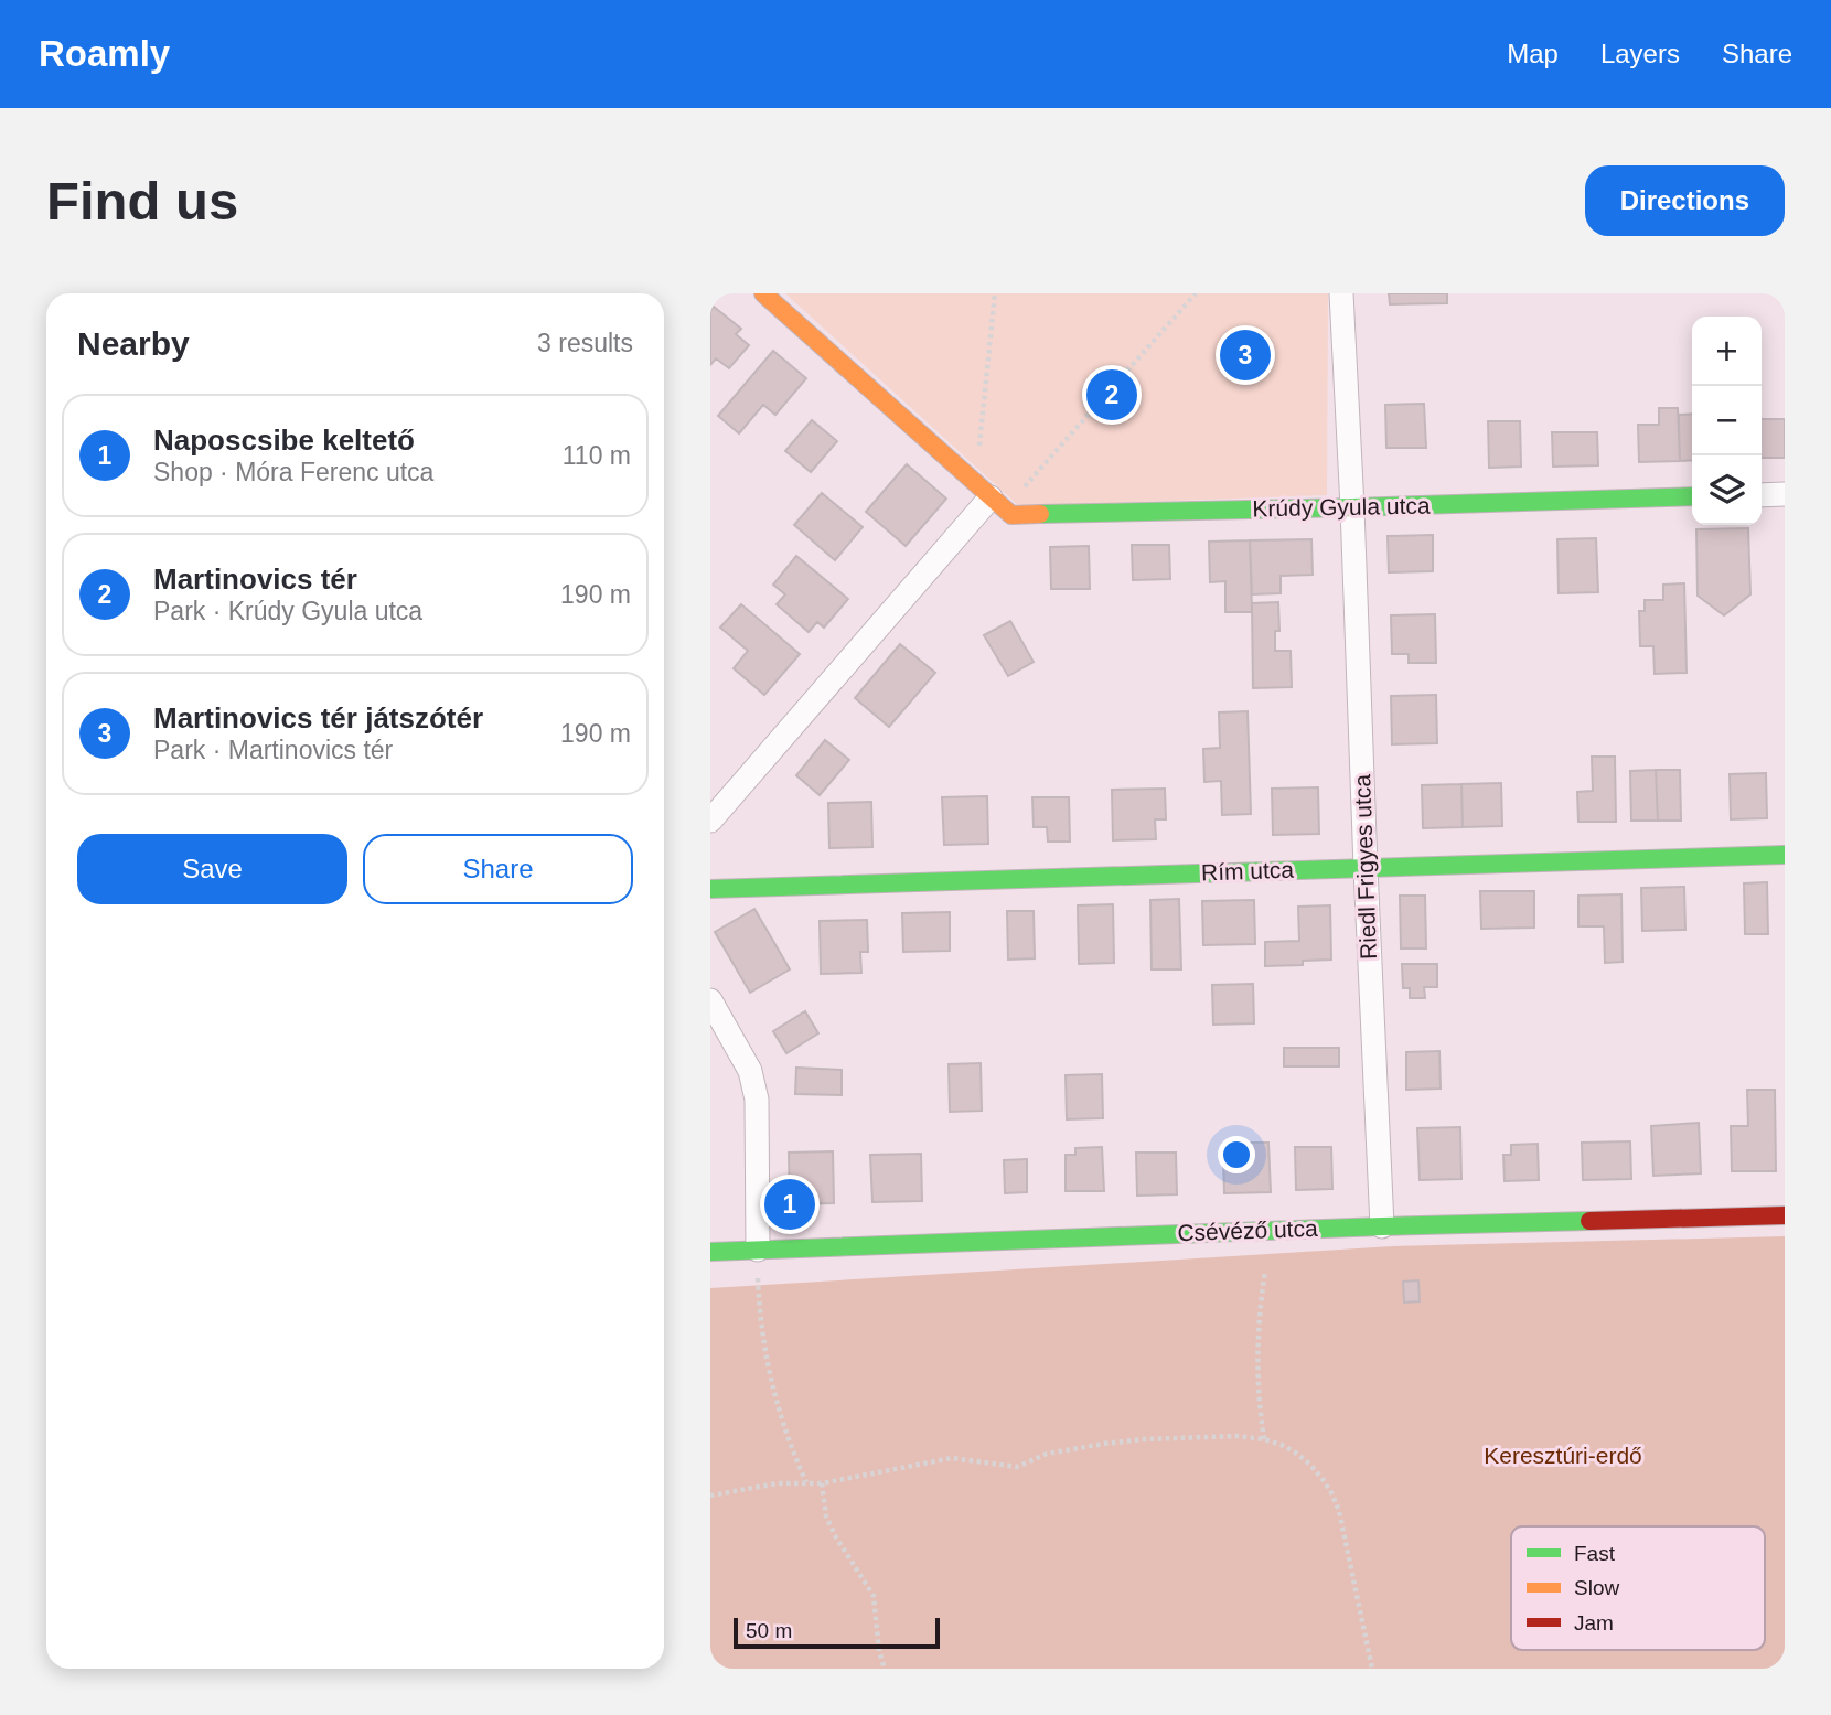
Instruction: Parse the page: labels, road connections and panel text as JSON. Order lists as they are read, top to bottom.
{
  "streets": {
    "street": [
      "Krúdy Gyula utca",
      "Riedl Frigyes utca",
      "Rím utca",
      "Csévéző utca"
    ]
  },
  "crossings": [
    ["Krúdy Gyula utca", "Riedl Frigyes utca"],
    ["Riedl Frigyes utca", "Rím utca"],
    ["Riedl Frigyes utca", "Csévéző utca"]
  ],
  "parks": ["Keresztúri-erdő"],
  "legend": ["Fast", "Slow", "Jam"],
  "scale_bar": "50 m",
  "page": {
    "header": "Roamly",
    "nav": ["Map", "Layers", "Share"],
    "buttons": [
      "Directions",
      ["Save", "Share"]
    ],
    "title": "Find us",
    "heading": ["Nearby", "3 results"],
    "map_buttons": ["+", "−"],
    "pins": ["3", "2", "1"],
    "list": [
      {
        "mark": "1",
        "name": "Naposcsibe keltető",
        "note": "Shop · Móra Ferenc utca",
        "value": "110 m"
      },
      {
        "mark": "2",
        "name": "Martinovics tér",
        "note": "Park · Krúdy Gyula utca",
        "value": "190 m"
      },
      {
        "mark": "3",
        "name": "Martinovics tér játszótér",
        "note": "Park · Martinovics tér",
        "value": "190 m"
      }
    ],
    "scale": "50 m"
  }
}
